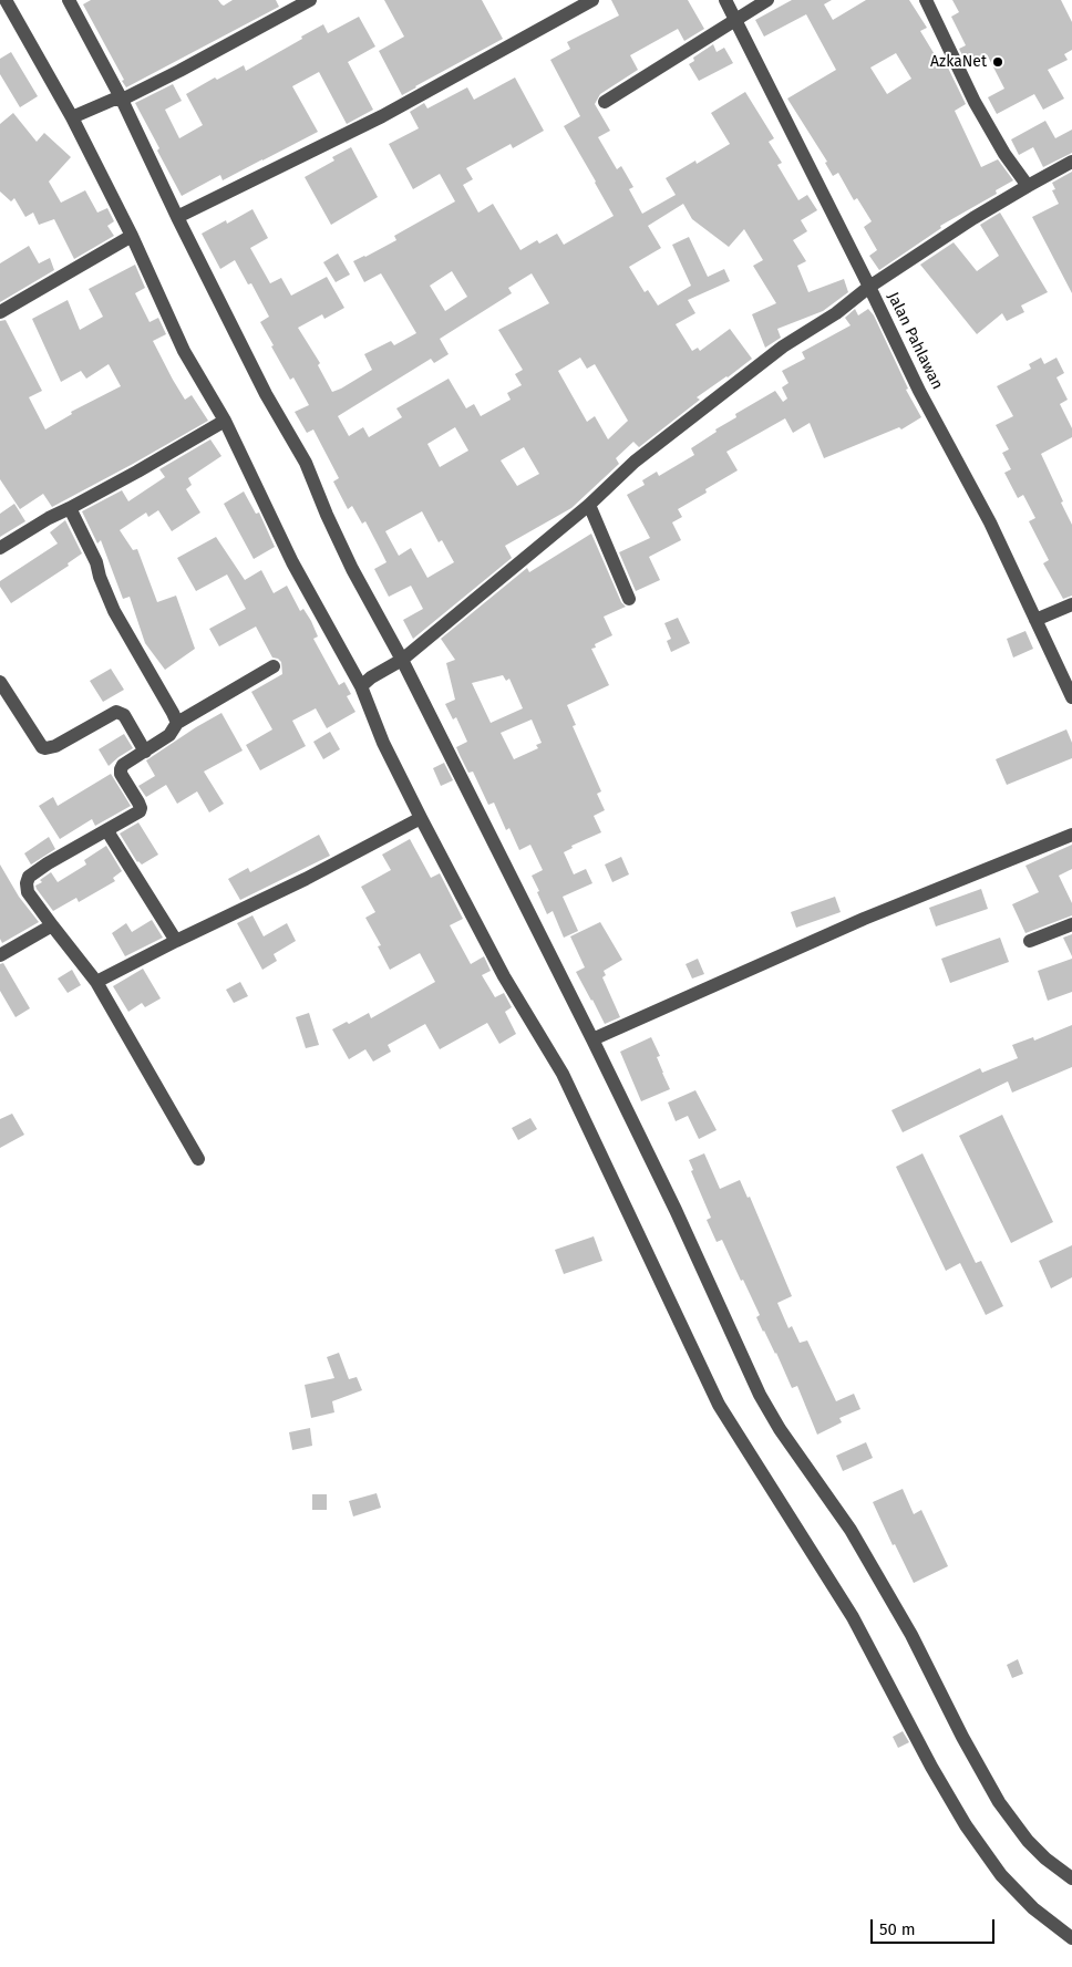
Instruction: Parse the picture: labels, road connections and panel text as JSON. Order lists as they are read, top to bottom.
{
  "streets": {
    "street": ["Jalan Pahlawan"]
  },
  "places": ["AzkaNet"],
  "scale_bar": "50 m"
}
